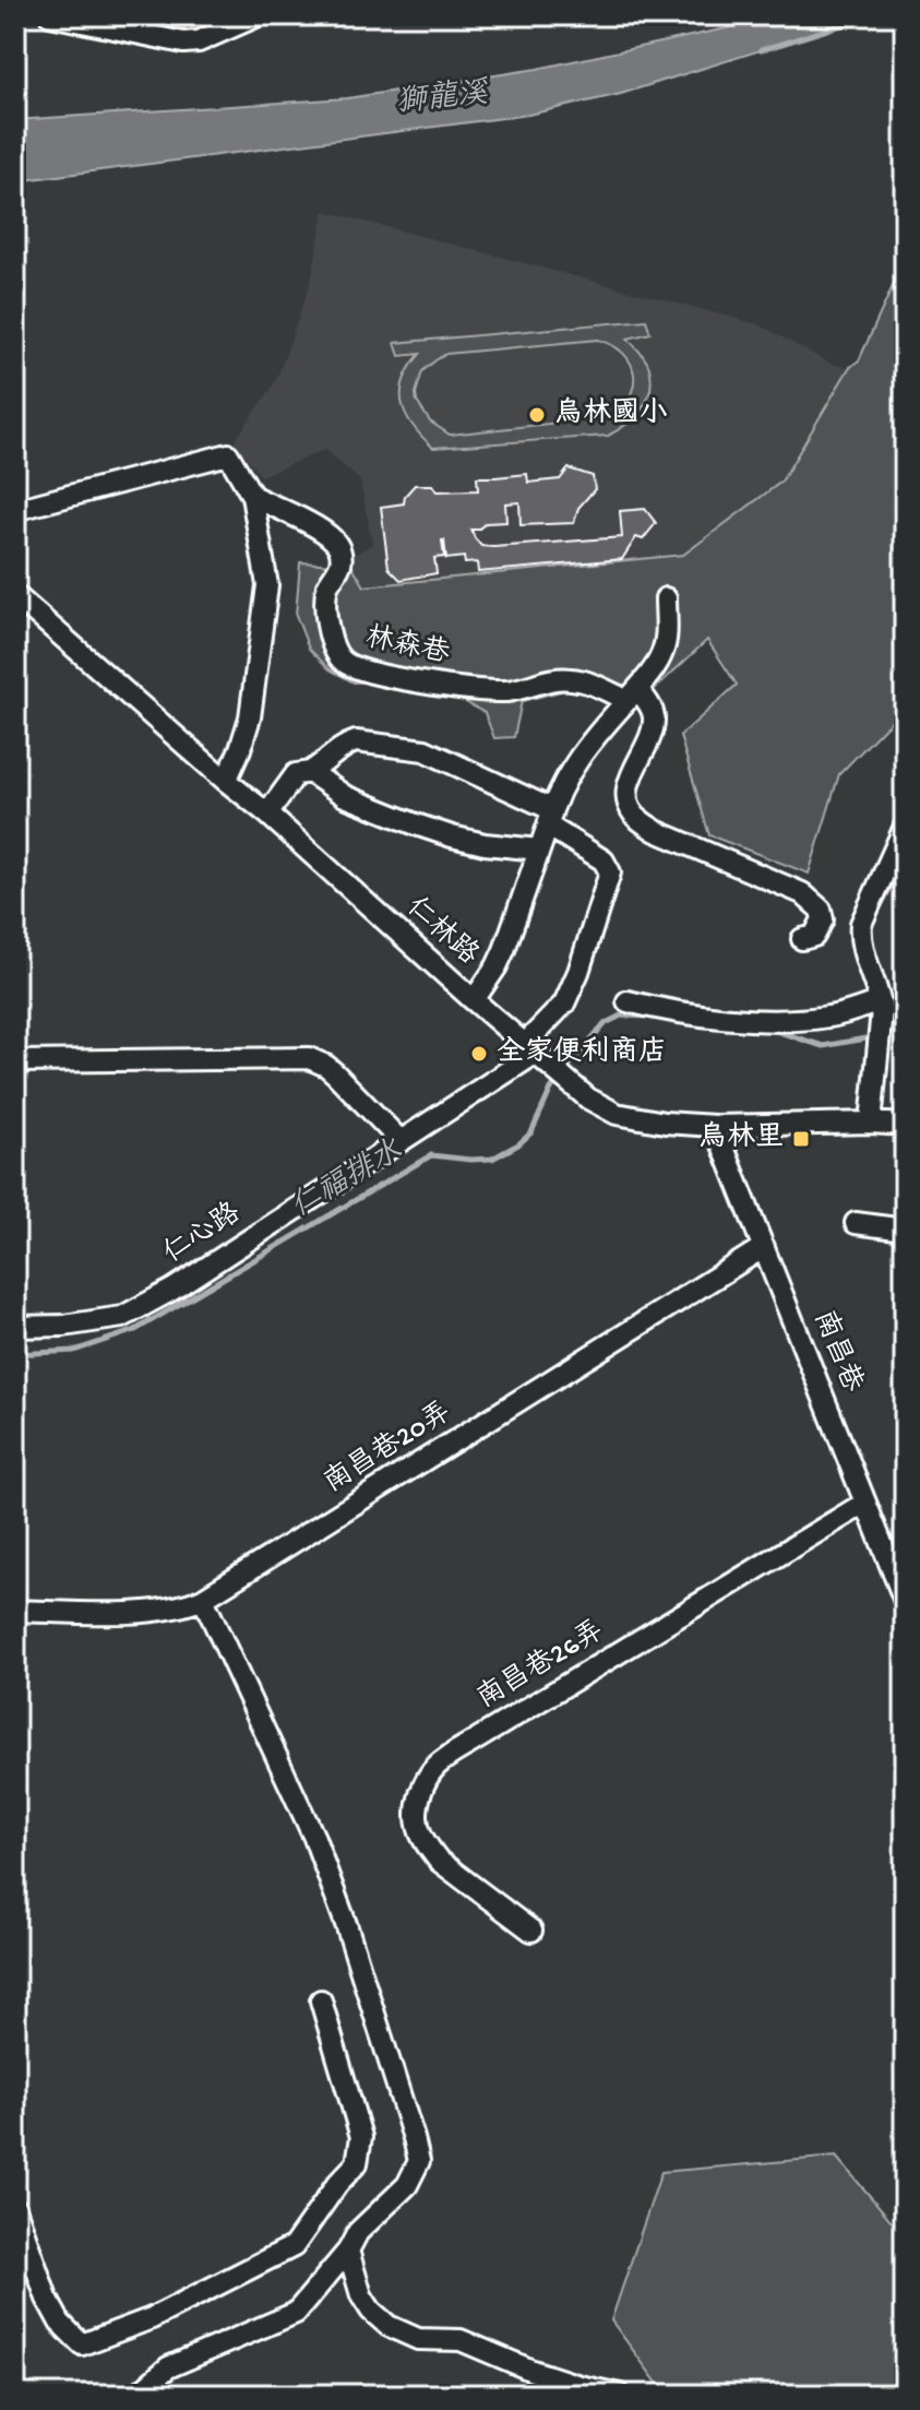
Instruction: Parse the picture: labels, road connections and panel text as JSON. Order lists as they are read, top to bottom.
{
  "streets": {
    "street": [
      "林森巷",
      "仁林路",
      "仁心路",
      "南昌巷",
      "南昌巷20弄",
      "南昌巷26弄"
    ]
  },
  "crossings": [
    ["仁林路", "仁心路"],
    ["仁林路", "南昌巷"],
    ["南昌巷", "南昌巷20弄"],
    ["南昌巷", "南昌巷26弄"]
  ],
  "water": ["獅龍溪", "仁福排水"],
  "places": {
    "other": ["烏林國小", "全家便利商店"],
    "transit": ["烏林里"]
  }
}
